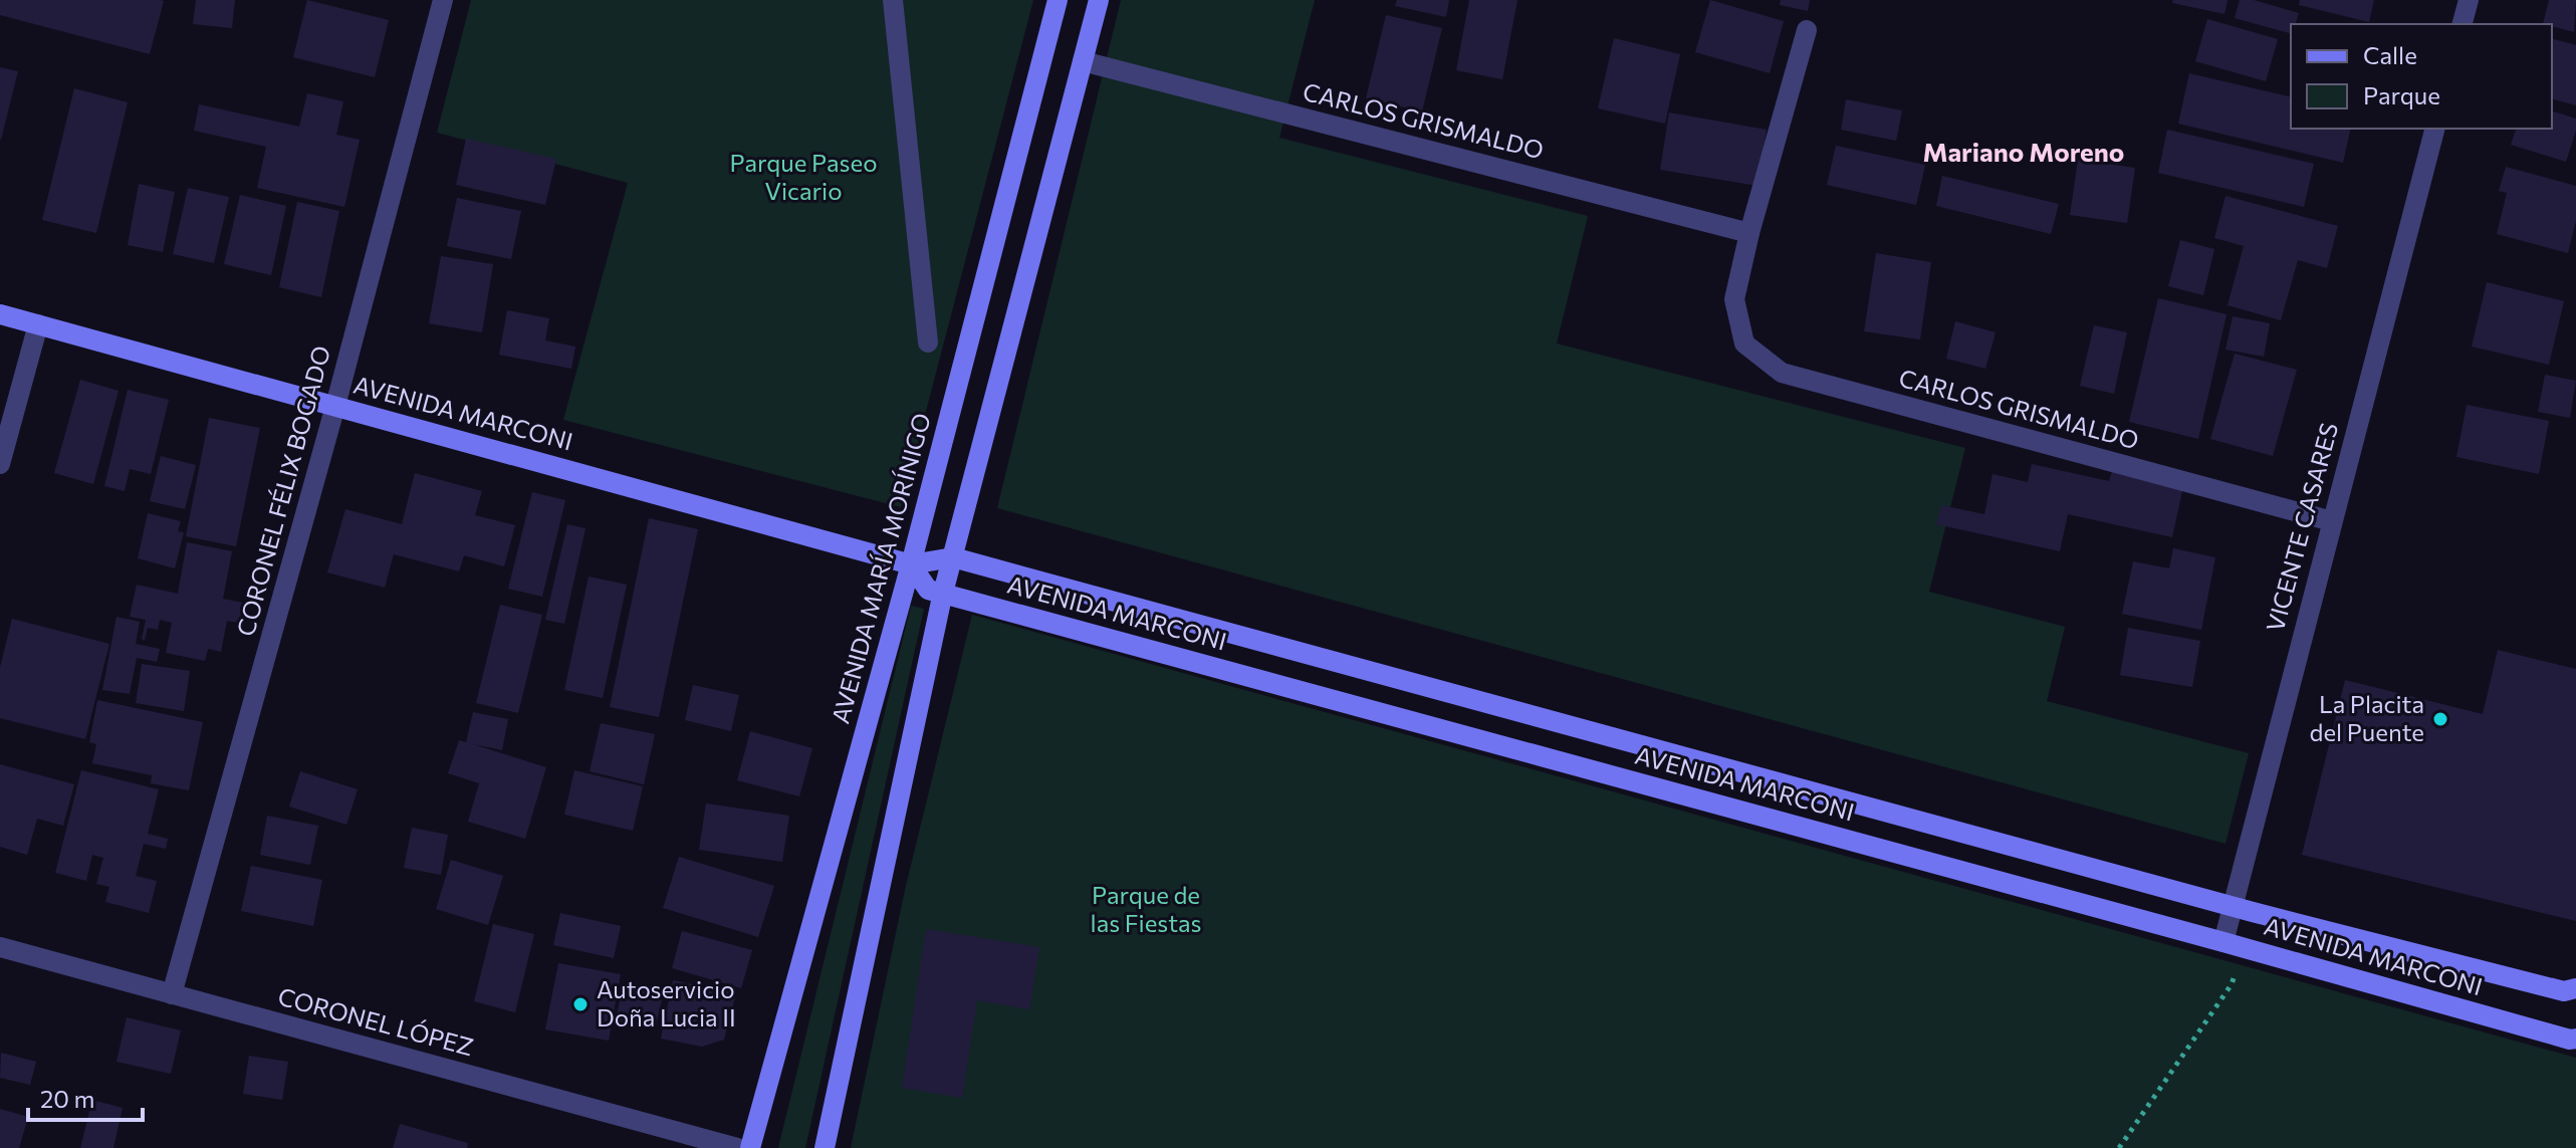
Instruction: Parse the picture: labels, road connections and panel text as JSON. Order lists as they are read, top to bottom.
{
  "streets": {
    "main road": ["AVENIDA MARCONI", "AVENIDA MARÍA MORÍNIGO"],
    "street": [
      "CARLOS GRISMALDO",
      "CORONEL FÉLIX BOGADO",
      "VICENTE CASARES",
      "CORONEL LÓPEZ"
    ]
  },
  "crossings": [
    ["CARLOS GRISMALDO", "VICENTE CASARES"],
    ["AVENIDA MARCONI", "CORONEL FÉLIX BOGADO"],
    ["AVENIDA MARCONI", "VICENTE CASARES"],
    ["AVENIDA MARCONI", "AVENIDA MARÍA MORÍNIGO"],
    ["CORONEL FÉLIX BOGADO", "CORONEL LÓPEZ"]
  ],
  "districts": ["Mariano Moreno"],
  "parks": ["Parque Paseo Vicario", "Parque de las Fiestas"],
  "places": ["La Placita del Puente", "Autoservicio Doña Lucia II"],
  "legend": ["Calle", "Parque"],
  "scale_bar": "20 m"
}
